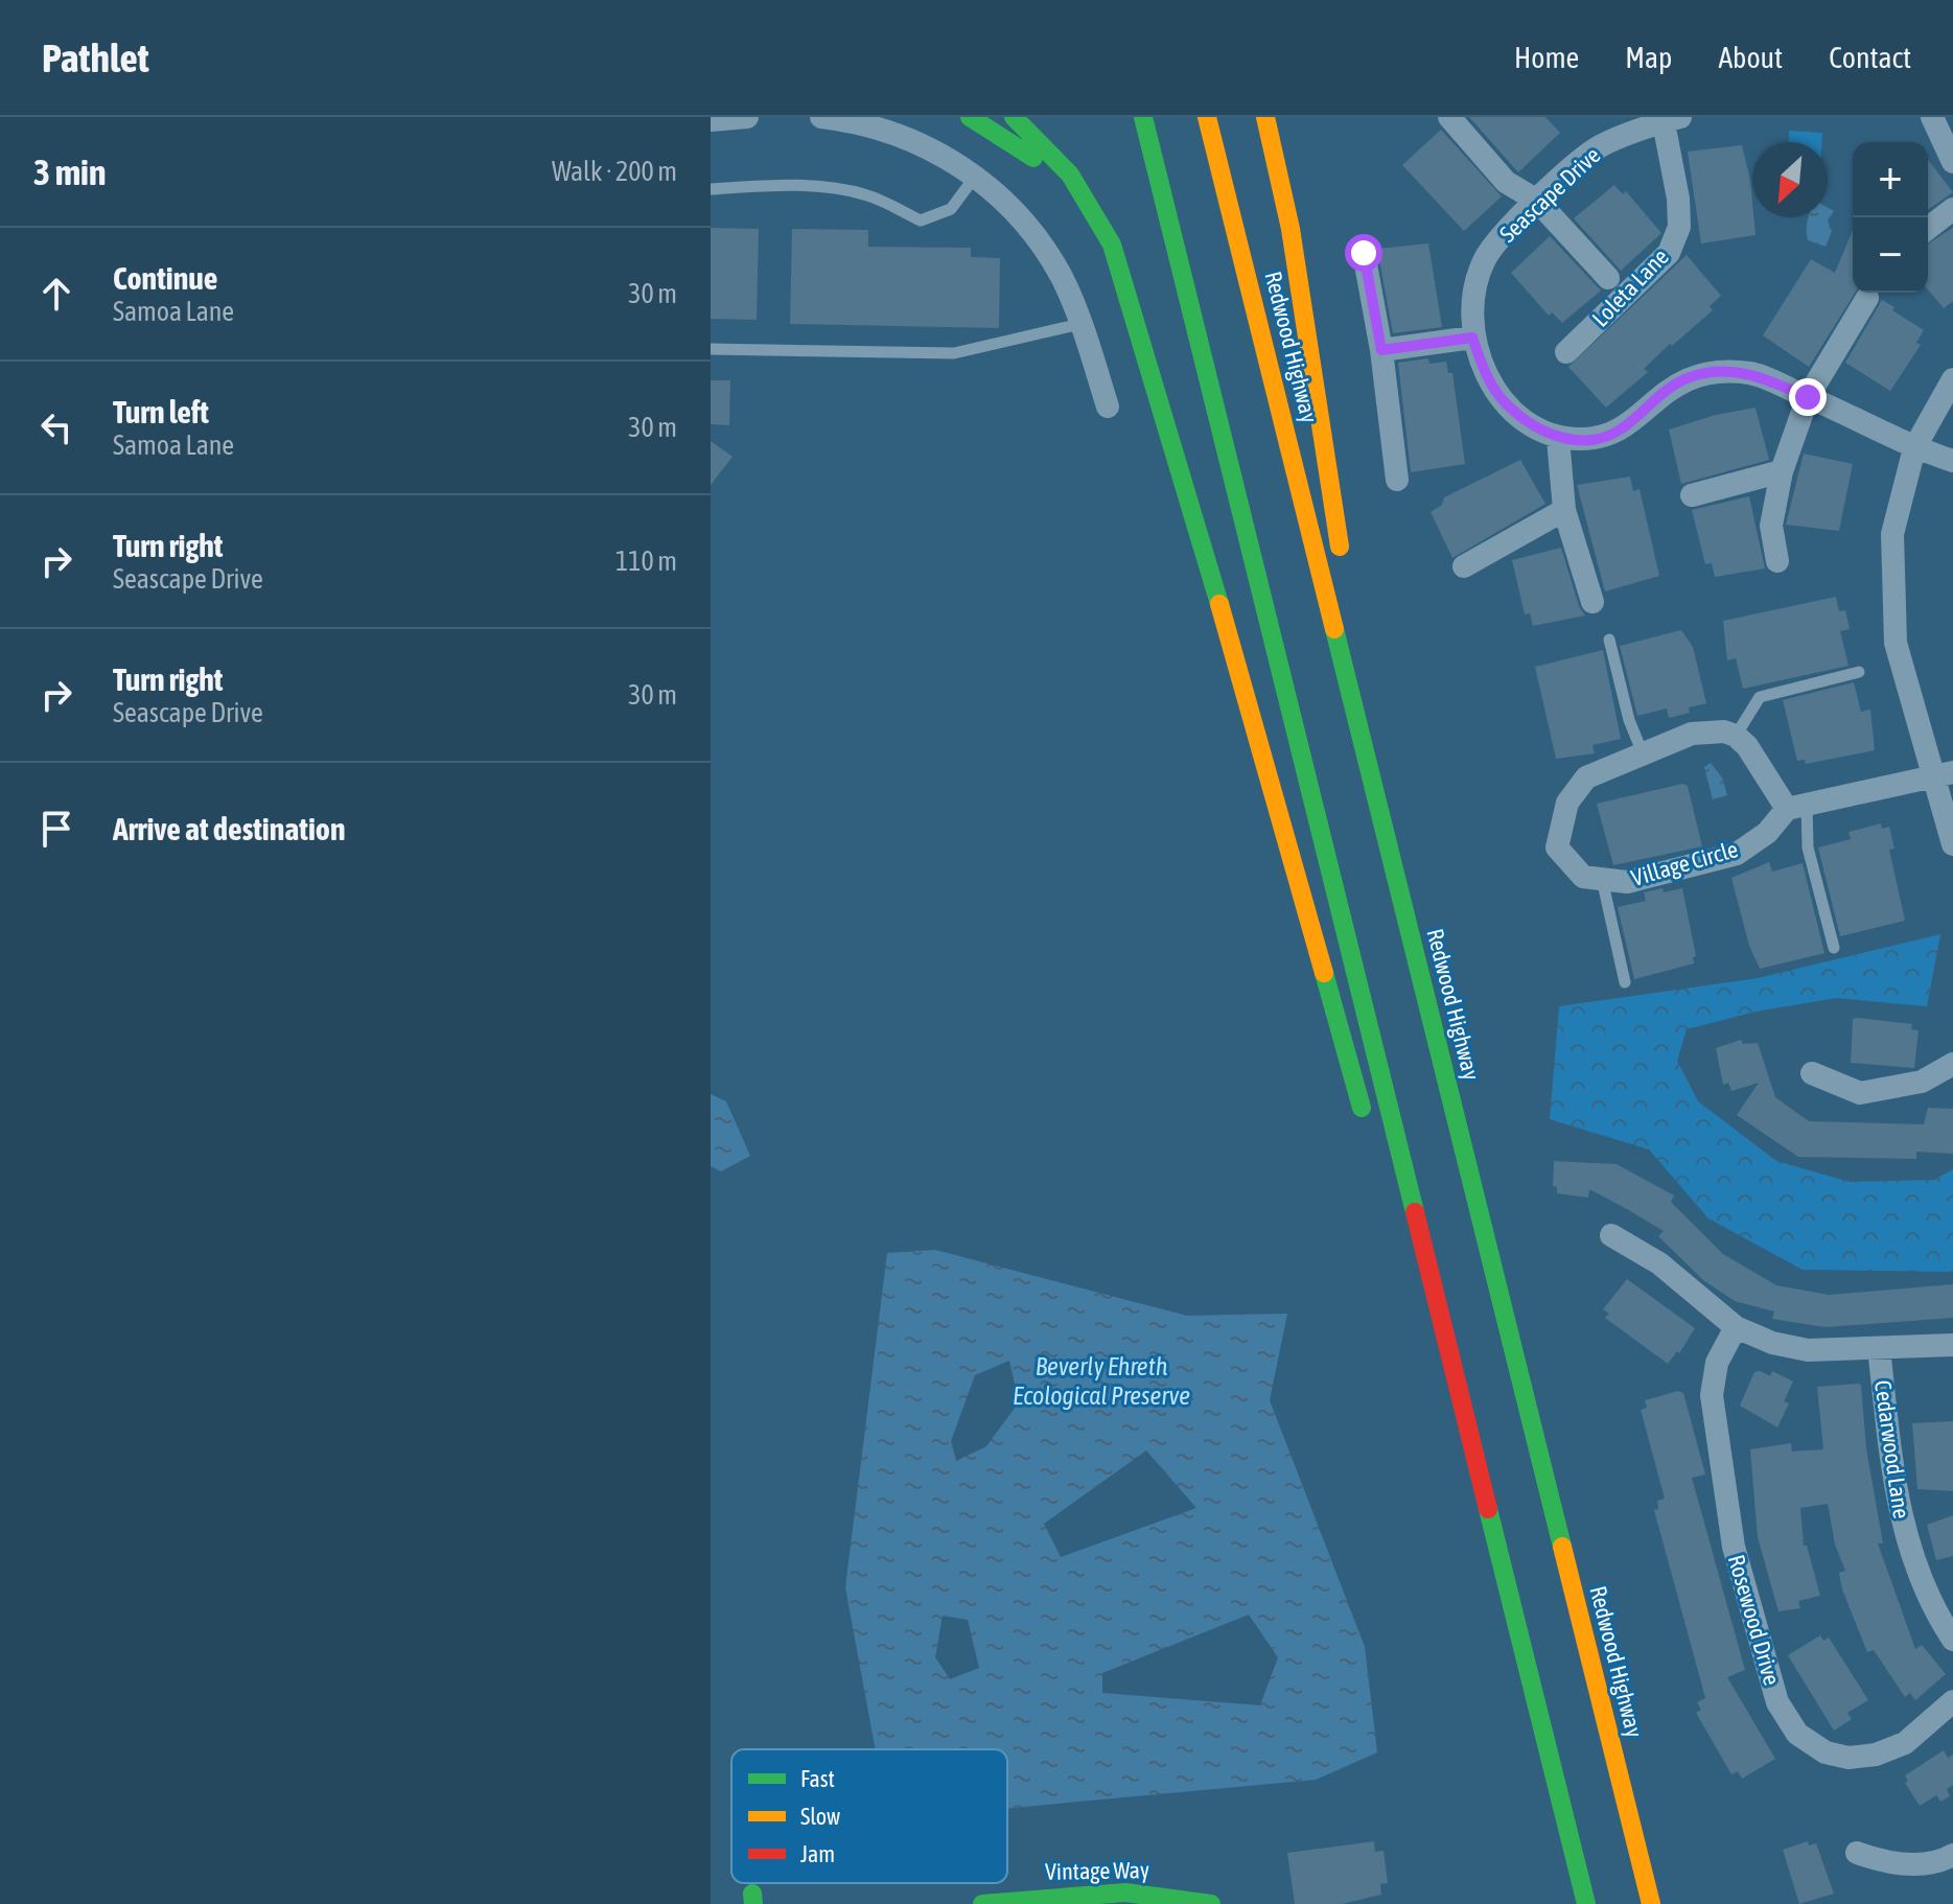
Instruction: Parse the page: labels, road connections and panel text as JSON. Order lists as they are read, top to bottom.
{
  "streets": {
    "main road": ["Redwood Highway", "Vintage Way"],
    "street": [
      "Seascape Drive",
      "Loleta Lane",
      "Village Circle",
      "Cedarwood Lane",
      "Rosewood Drive"
    ]
  },
  "crossings": [
    ["Seascape Drive", "Loleta Lane"]
  ],
  "water": ["Beverly Ehreth Ecological Preserve"],
  "legend": ["Fast", "Slow", "Jam"],
  "north": "bottom left",
  "page": {
    "header": "Pathlet",
    "nav": [
      "Home",
      "Map",
      "About",
      "Contact"
    ],
    "heading": ["3 min", "Walk · 200 m"],
    "map_buttons": ["+", "−"],
    "list": [
      ["Continue", "Samoa Lane", "30 m"],
      ["Turn left", "Samoa Lane", "30 m"],
      ["Turn right", "Seascape Drive", "110 m"],
      ["Turn right", "Seascape Drive", "30 m"],
      "Arrive at destination"
    ]
  }
}
